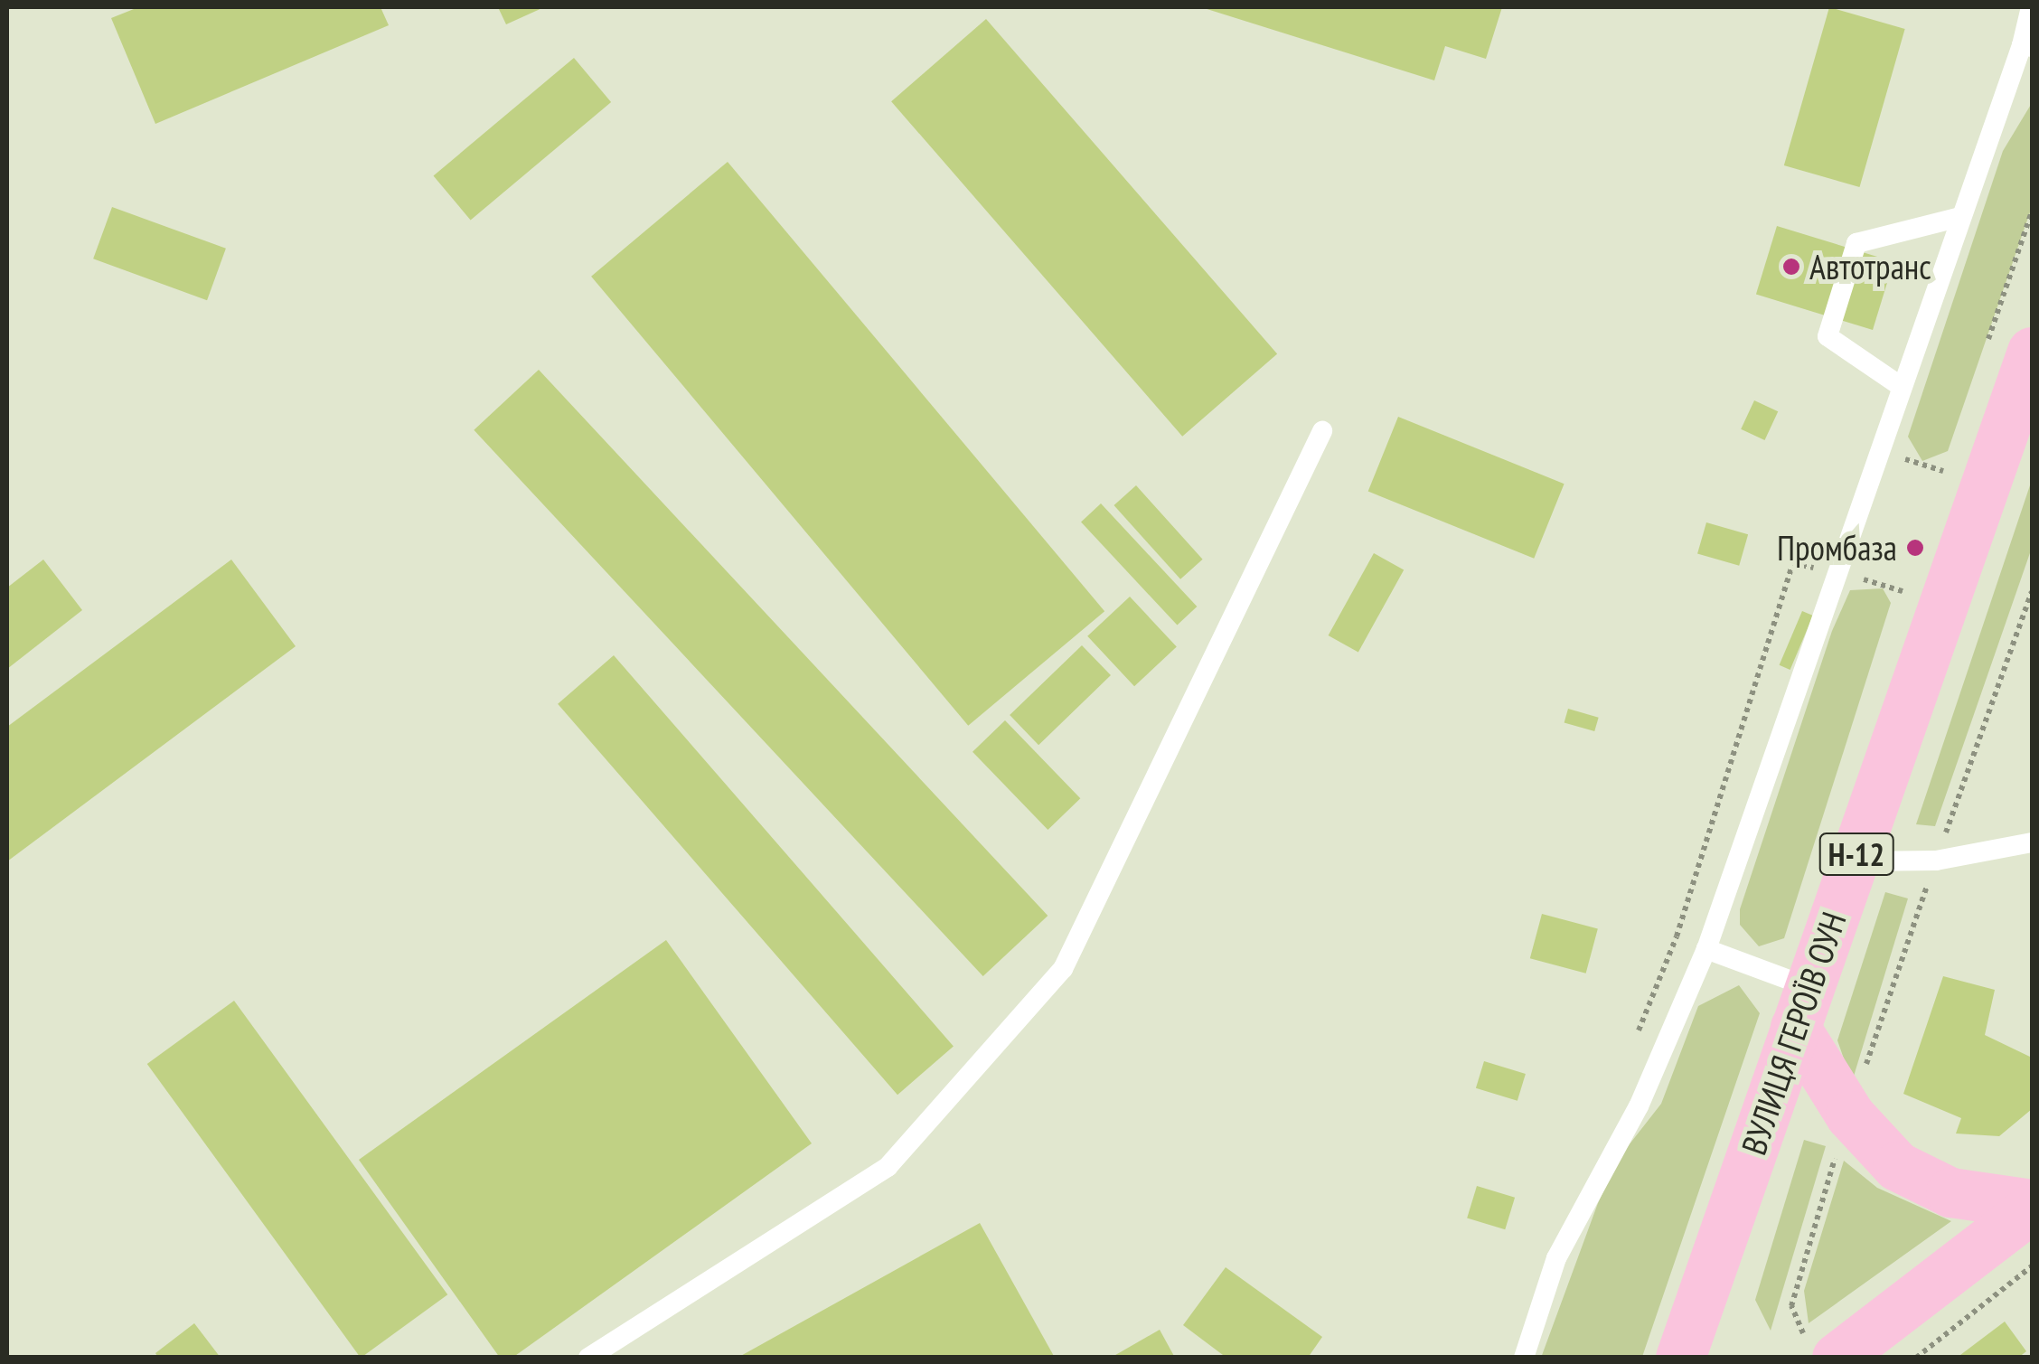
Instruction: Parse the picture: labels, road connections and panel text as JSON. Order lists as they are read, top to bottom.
{
  "streets": {
    "main road": ["Н-12", "ВУЛИЦЯ ГЕРОЇВ ОУН"]
  },
  "places": ["Автотранс", "Промбаза"]
}
